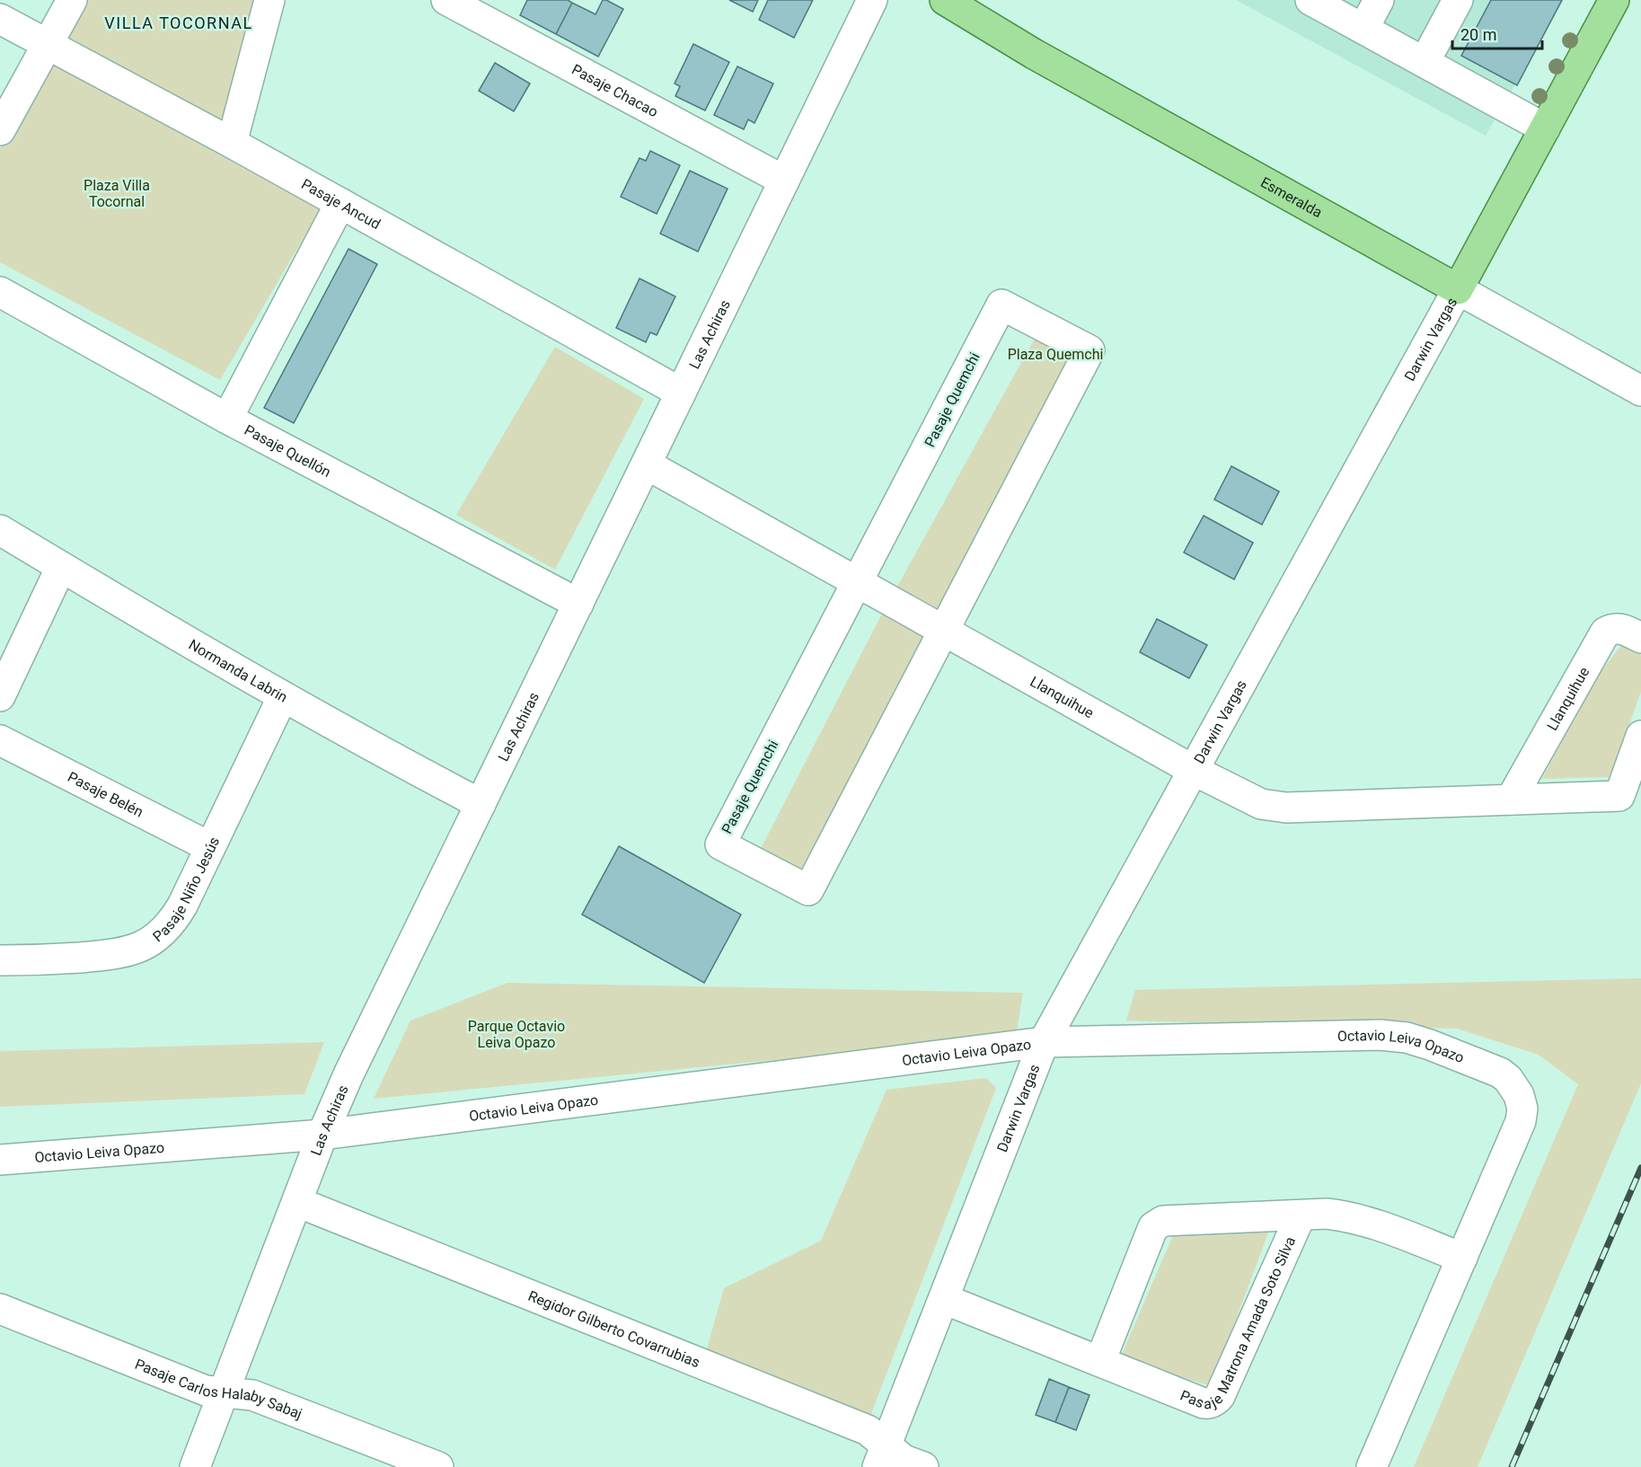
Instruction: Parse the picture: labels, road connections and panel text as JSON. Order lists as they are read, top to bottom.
{
  "streets": {
    "main road": ["Esmeralda", "Darwin Vargas"],
    "street": [
      "Pasaje Chacao",
      "Pasaje Ancud",
      "Las Achiras",
      "Pasaje Quemchi",
      "Pasaje Quellón",
      "Normanda Labrin",
      "Llanquihue",
      "Pasaje Belén",
      "Pasaje Niño Jesús",
      "Octavio Leiva Opazo",
      "Pasaje Matrona Amada Soto Silva",
      "Regidor Gilberto Covarrubias",
      "Pasaje Carlos Halaby Sabaj"
    ]
  },
  "crossings": [
    ["Pasaje Chacao", "Las Achiras"],
    ["Esmeralda", "Darwin Vargas"],
    ["Pasaje Ancud", "Las Achiras"],
    ["Las Achiras", "Pasaje Quellón"],
    ["Las Achiras", "Normanda Labrin"],
    ["Las Achiras", "Llanquihue"],
    ["Las Achiras", "Octavio Leiva Opazo"],
    ["Las Achiras", "Regidor Gilberto Covarrubias"],
    ["Las Achiras", "Pasaje Carlos Halaby Sabaj"],
    ["Darwin Vargas", "Llanquihue"],
    ["Darwin Vargas", "Octavio Leiva Opazo"],
    ["Darwin Vargas", "Pasaje Matrona Amada Soto Silva"],
    ["Darwin Vargas", "Regidor Gilberto Covarrubias"],
    ["Pasaje Quemchi", "Llanquihue"],
    ["Normanda Labrin", "Pasaje Niño Jesús"],
    ["Pasaje Belén", "Pasaje Niño Jesús"],
    ["Octavio Leiva Opazo", "Pasaje Matrona Amada Soto Silva"]
  ],
  "districts": ["VILLA TOCORNAL"],
  "parks": ["Plaza Villa Tocornal", "Plaza Quemchi", "Parque Octavio Leiva Opazo"],
  "scale_bar": "20 m"
}
